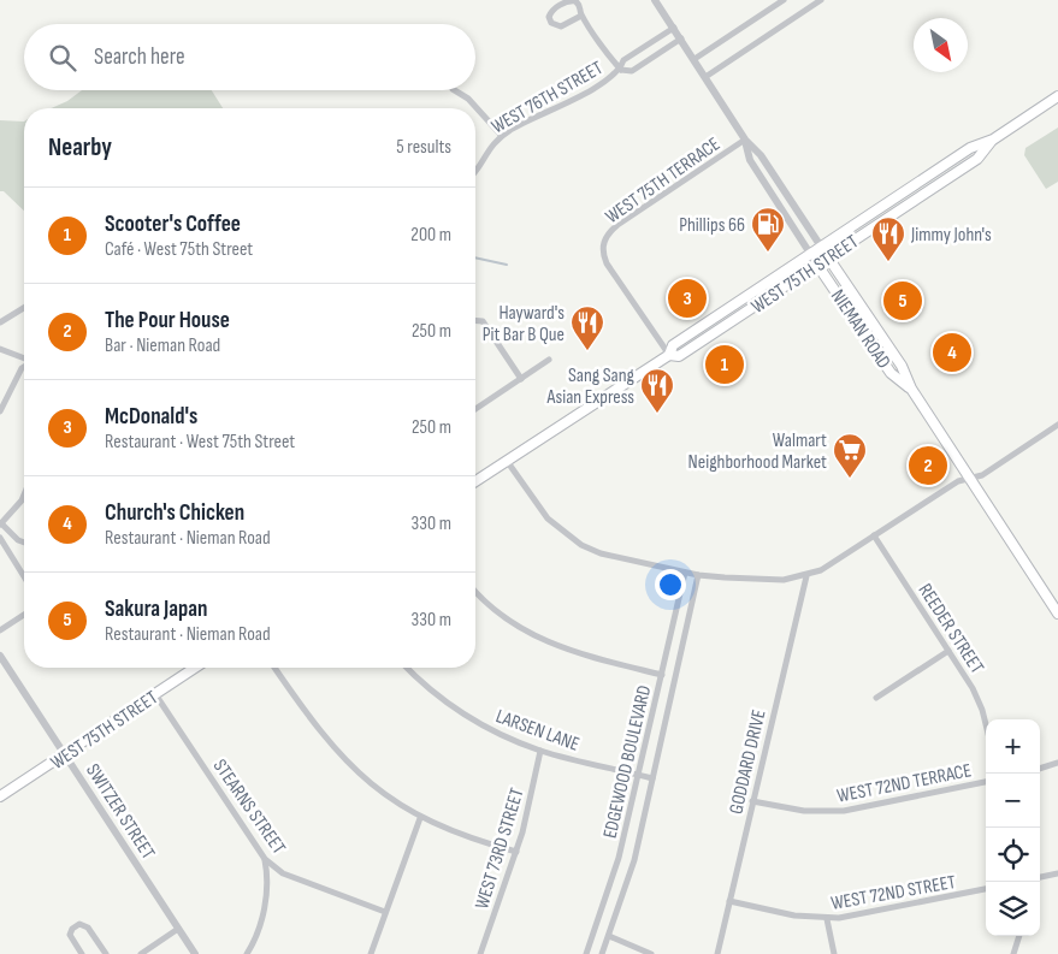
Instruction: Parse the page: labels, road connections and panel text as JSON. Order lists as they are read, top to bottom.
{
  "streets": {
    "main road": ["WEST 75TH STREET", "NIEMAN ROAD"],
    "street": [
      "WEST 76TH STREET",
      "WEST 75TH TERRACE",
      "REEDER STREET",
      "LARSEN LANE",
      "EDGEWOOD BOULEVARD",
      "GODDARD DRIVE",
      "WEST 72ND TERRACE",
      "STEARNS STREET",
      "SWITZER STREET",
      "WEST 73RD STREET",
      "WEST 72ND STREET"
    ]
  },
  "crossings": [
    ["WEST 76TH STREET", "NIEMAN ROAD"],
    ["WEST 75TH TERRACE", "WEST 75TH STREET"],
    ["WEST 75TH TERRACE", "NIEMAN ROAD"],
    ["WEST 75TH STREET", "NIEMAN ROAD"],
    ["WEST 75TH STREET", "STEARNS STREET"],
    ["WEST 75TH STREET", "SWITZER STREET"],
    ["LARSEN LANE", "EDGEWOOD BOULEVARD"],
    ["LARSEN LANE", "WEST 73RD STREET"],
    ["GODDARD DRIVE", "WEST 72ND TERRACE"],
    ["GODDARD DRIVE", "WEST 72ND STREET"]
  ],
  "places": {
    "fuel station": ["Phillips 66"],
    "restaurant": ["Jimmy John's", "Hayward's Pit Bar B Que", "Sang Sang Asian Express"],
    "supermarket": ["Walmart Neighborhood Market"]
  },
  "north": "bottom right",
  "page": {
    "search": "Search here",
    "heading": ["Nearby", "5 results"],
    "list": [
      {
        "mark": "1",
        "name": "Scooter's Coffee",
        "note": "Café · West 75th Street",
        "value": "200 m"
      },
      {
        "mark": "2",
        "name": "The Pour House",
        "note": "Bar · Nieman Road",
        "value": "250 m"
      },
      {
        "mark": "3",
        "name": "McDonald's",
        "note": "Restaurant · West 75th Street",
        "value": "250 m"
      },
      {
        "mark": "4",
        "name": "Church's Chicken",
        "note": "Restaurant · Nieman Road",
        "value": "330 m"
      },
      {
        "mark": "5",
        "name": "Sakura Japan",
        "note": "Restaurant · Nieman Road",
        "value": "330 m"
      }
    ],
    "pins": [
      "3",
      "5",
      "4",
      "1",
      "2"
    ],
    "map_buttons": ["+", "−"]
  }
}
